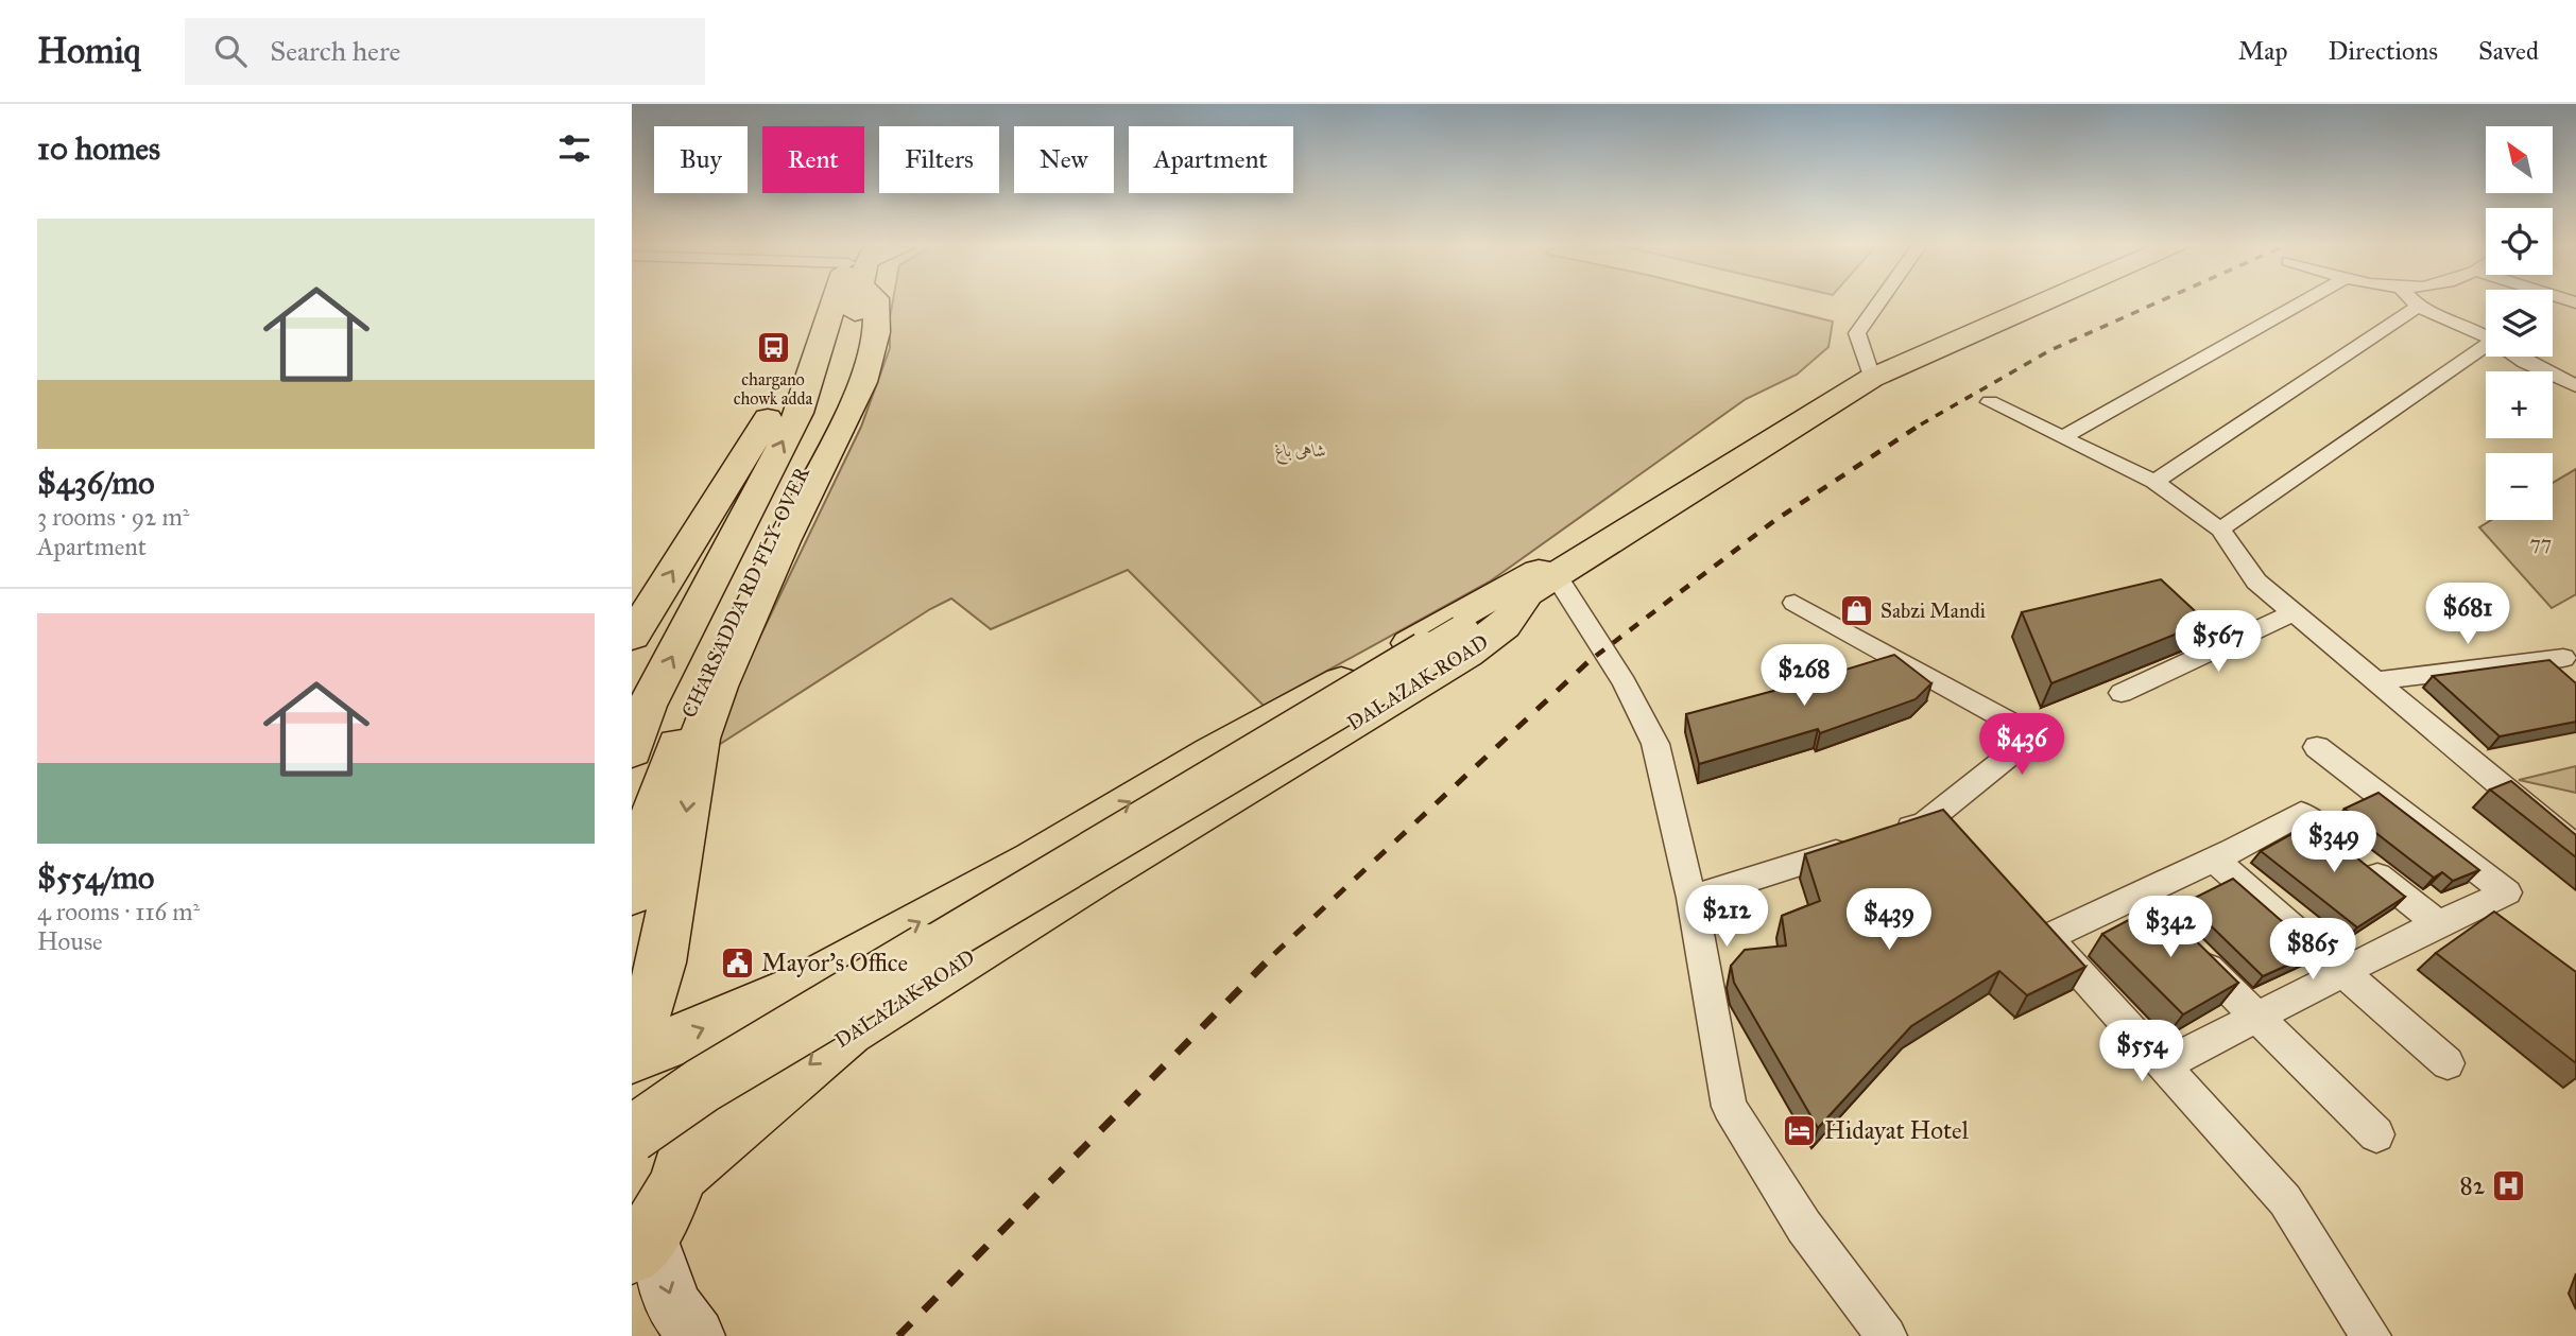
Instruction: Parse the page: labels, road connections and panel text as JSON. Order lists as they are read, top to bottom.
{
  "streets": {
    "main road": ["CHARSADDA RD FLY-OVER", "DALAZAK ROAD"]
  },
  "parks": ["شاہی باغ", "77"],
  "places": {
    "bus stop": ["chargano chowk adda"],
    "shop": ["Sabzi Mandi"],
    "public building": ["Mayor's Office"],
    "hotel": ["Hidayat Hotel"],
    "hospital": ["82"]
  },
  "north": "top left",
  "page": {
    "header": "Homiq",
    "search": "Search here",
    "nav": ["Map", "Directions", "Saved"],
    "heading": "10 homes",
    "map_buttons": ["+", "−"],
    "chip": [
      "Buy",
      "Rent",
      "Filters",
      "New",
      "Apartment"
    ],
    "list": [
      {
        "name": "$436/mo",
        "note": "3 rooms · 92 m² · Apartment"
      },
      {
        "name": "$554/mo",
        "note": "4 rooms · 116 m² · House"
      }
    ],
    "price": [
      "$681",
      "$567",
      "$268",
      "$436",
      "$349",
      "$212",
      "$439",
      "$342",
      "$865",
      "$554"
    ]
  }
}
